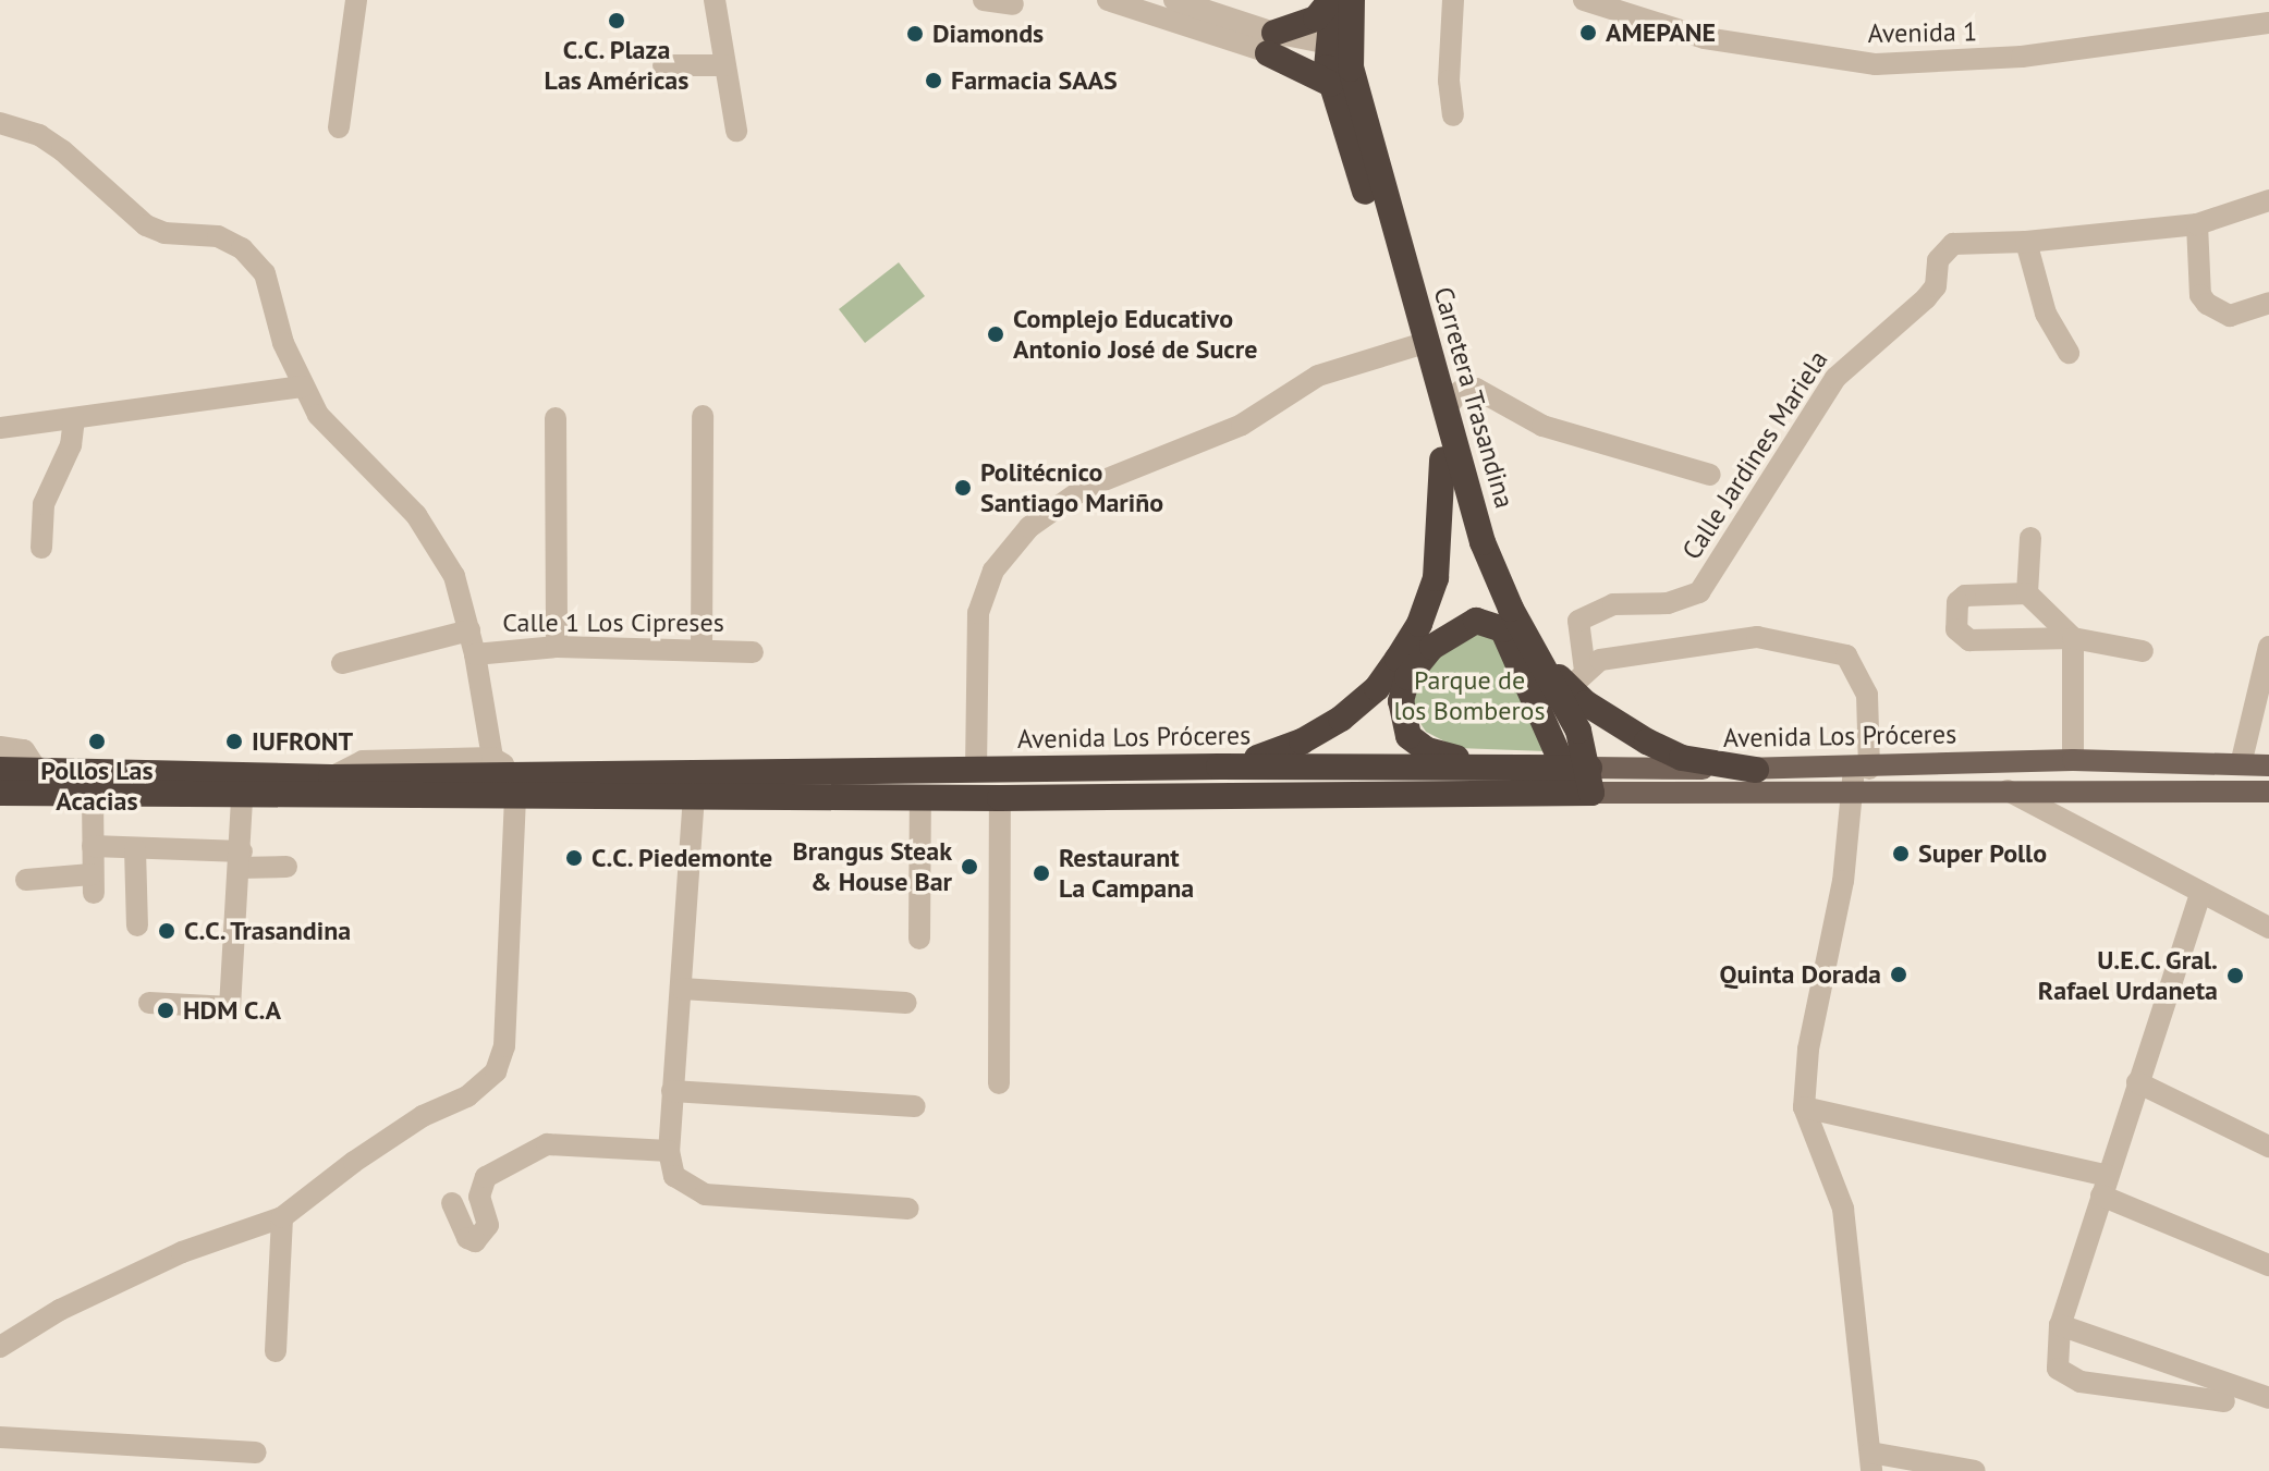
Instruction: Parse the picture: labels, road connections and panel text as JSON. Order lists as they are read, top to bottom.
{
  "streets": {
    "highway": ["Carretera Trasandina", "Avenida Los Próceres"],
    "street": ["Avenida 1", "Calle Jardines Mariela", "Calle 1 Los Cipreses"]
  },
  "crossings": [
    ["Carretera Trasandina", "Avenida Los Próceres"]
  ],
  "parks": ["Parque de los Bomberos"],
  "places": [
    "C.C. Plaza Las Américas",
    "AMEPANE",
    "Diamonds",
    "Farmacia SAAS",
    "Complejo Educativo Antonio José de Sucre",
    "Politécnico Santiago Mariño",
    "Pollos Las Acacias",
    "IUFRONT",
    "Super Pollo",
    "C.C. Piedemonte",
    "Brangus Steak & House Bar",
    "Restaurant La Campana",
    "C.C. Trasandina",
    "Quinta Dorada",
    "U.E.C. Gral. Rafael Urdaneta",
    "HDM C.A"
  ]
}
